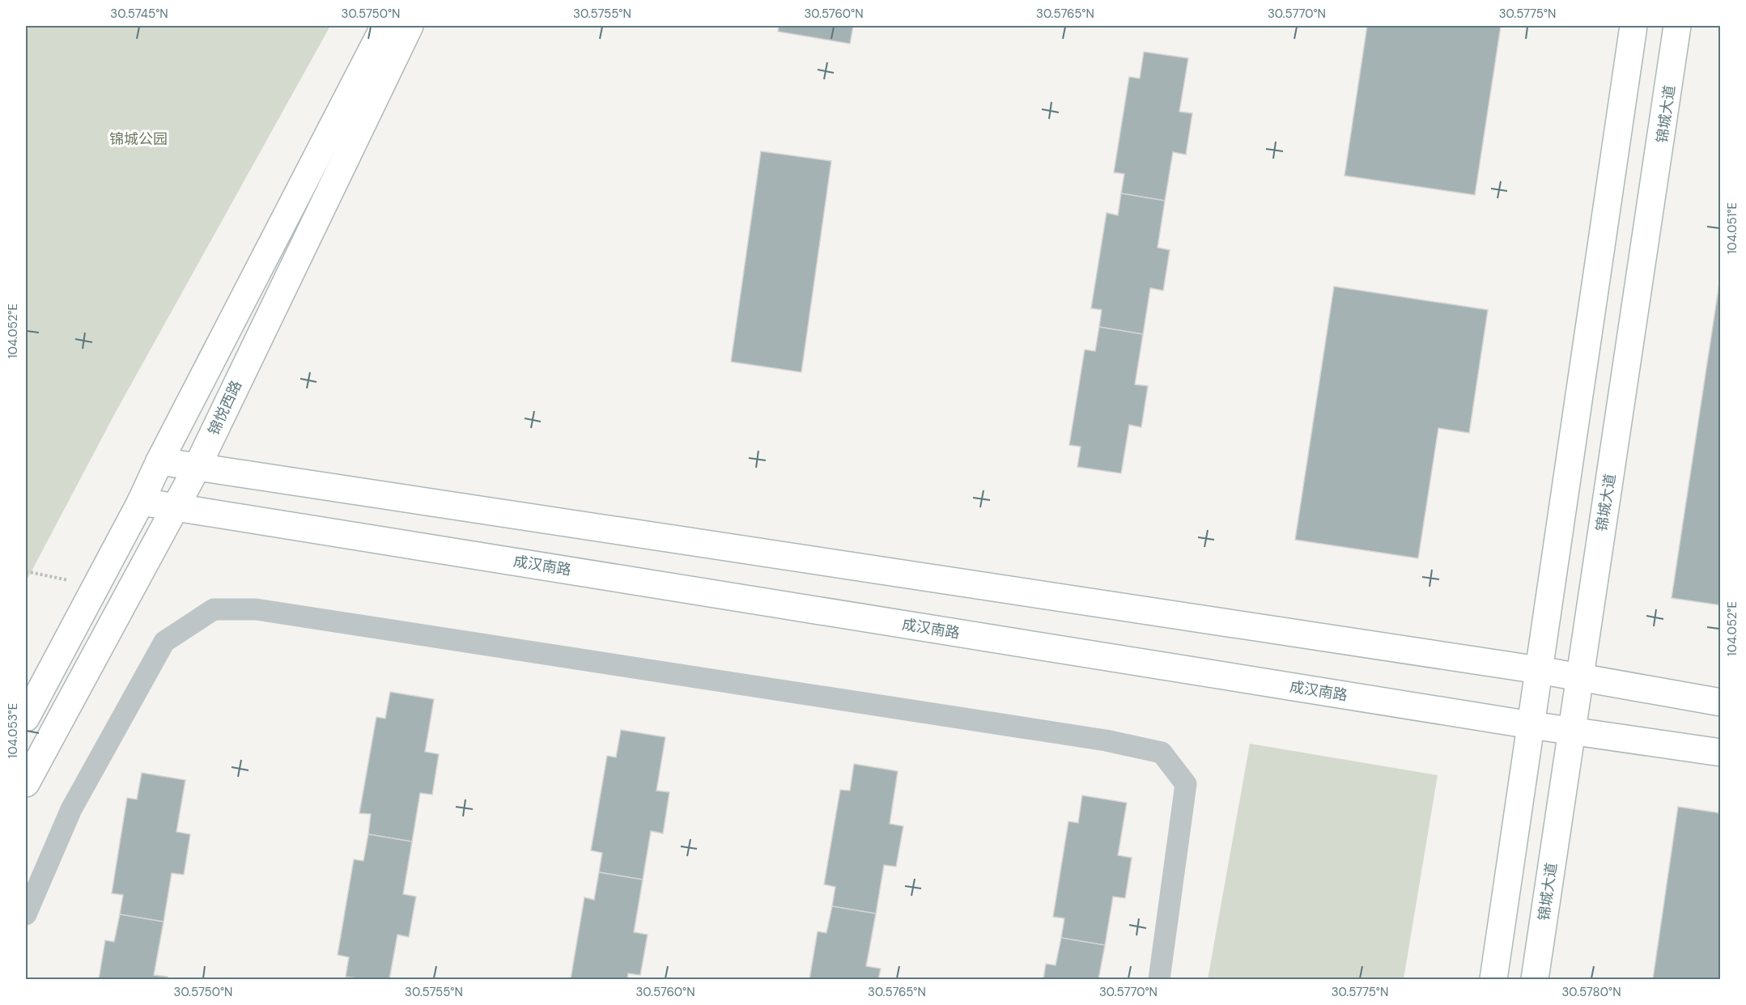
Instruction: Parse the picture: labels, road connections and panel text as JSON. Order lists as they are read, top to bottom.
{
  "streets": {
    "main road": ["锦城大道", "锦悦西路", "成汉南路"]
  },
  "crossings": [
    ["锦城大道", "成汉南路"],
    ["锦悦西路", "成汉南路"]
  ],
  "parks": ["锦城公园"],
  "coordinates": [
    "30.5745°N",
    "30.5750°N",
    "30.5755°N",
    "30.5760°N",
    "30.5765°N",
    "30.5770°N",
    "30.5775°N",
    "104.051°E",
    "104.052°E",
    "104.053°E",
    "30.5780°N"
  ]
}
